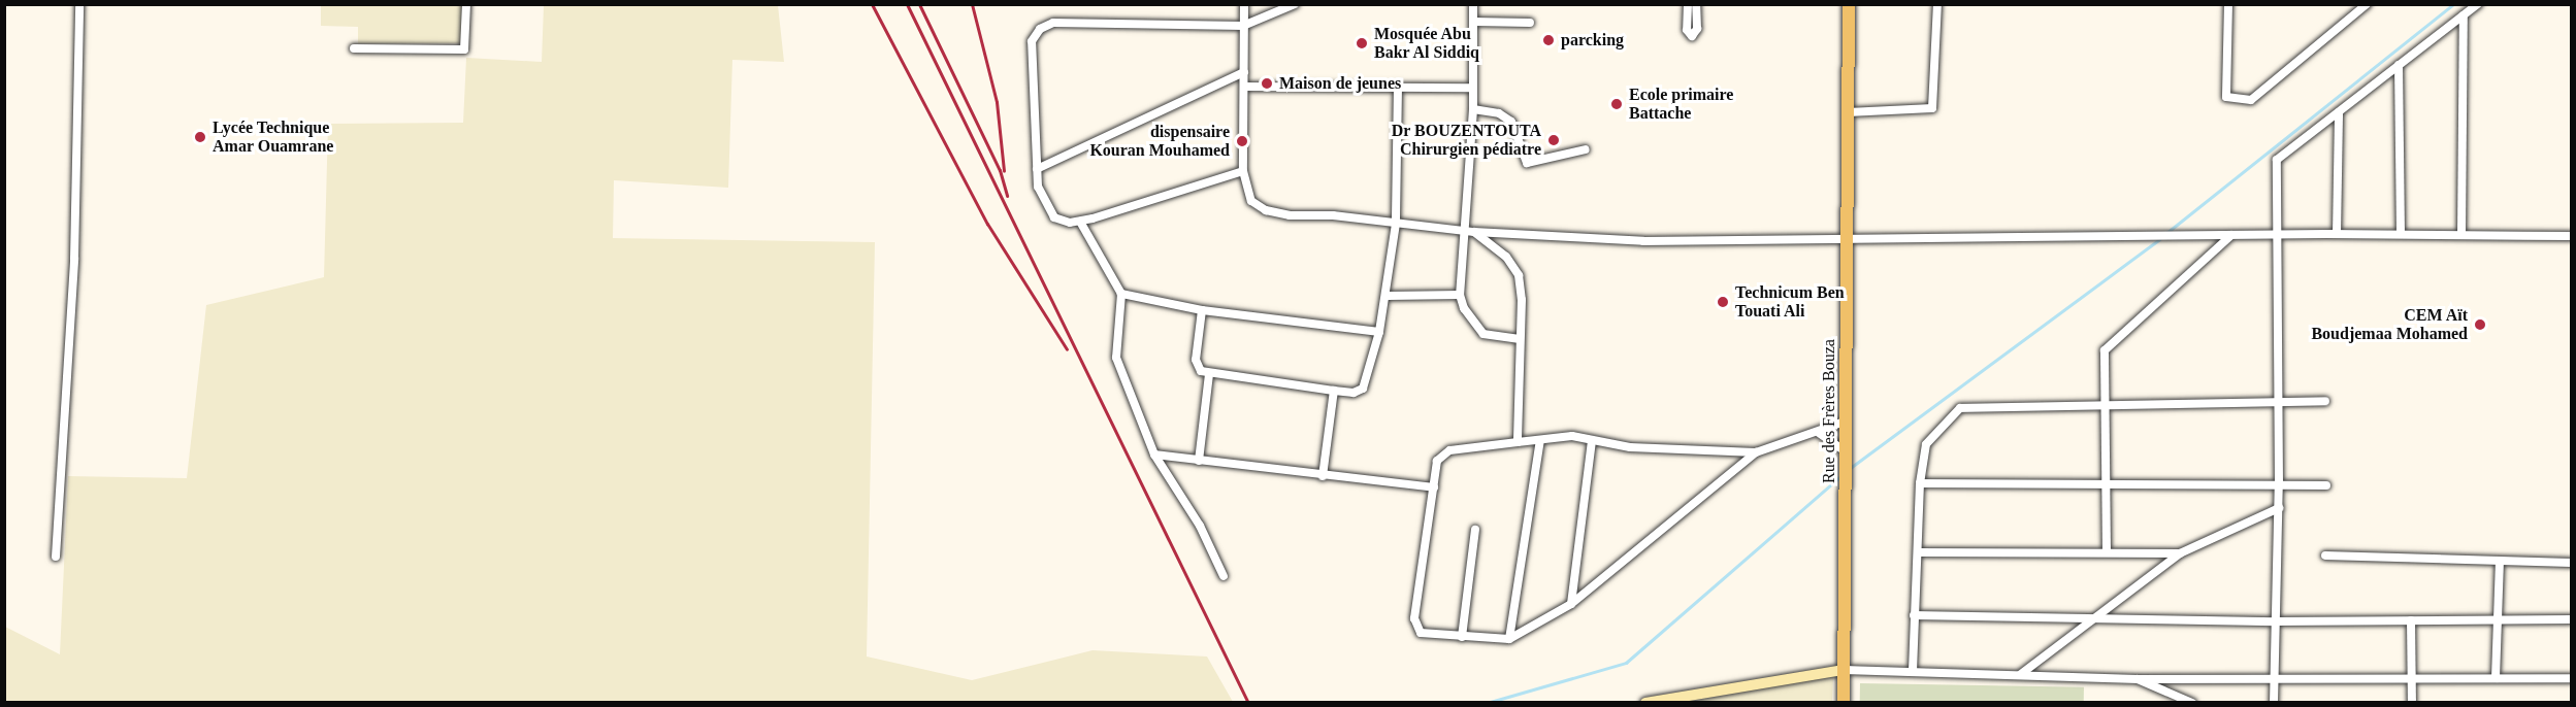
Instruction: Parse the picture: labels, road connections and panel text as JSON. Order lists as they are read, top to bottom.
{
  "streets": {
    "main road": ["Rue des Frères Bouza"]
  },
  "places": [
    "parcking",
    "Mosquée Abu Bakr Al Siddiq",
    "Maison de jeunes",
    "Ecole primaire Battache",
    "Lycée Technique Amar Ouamrane",
    "Dr BOUZENTOUTA Chirurgien pédiatre",
    "dispensaire Kouran Mouhamed",
    "Technicum Ben Touati Ali",
    "CEM Aït Boudjemaa Mohamed"
  ]
}
